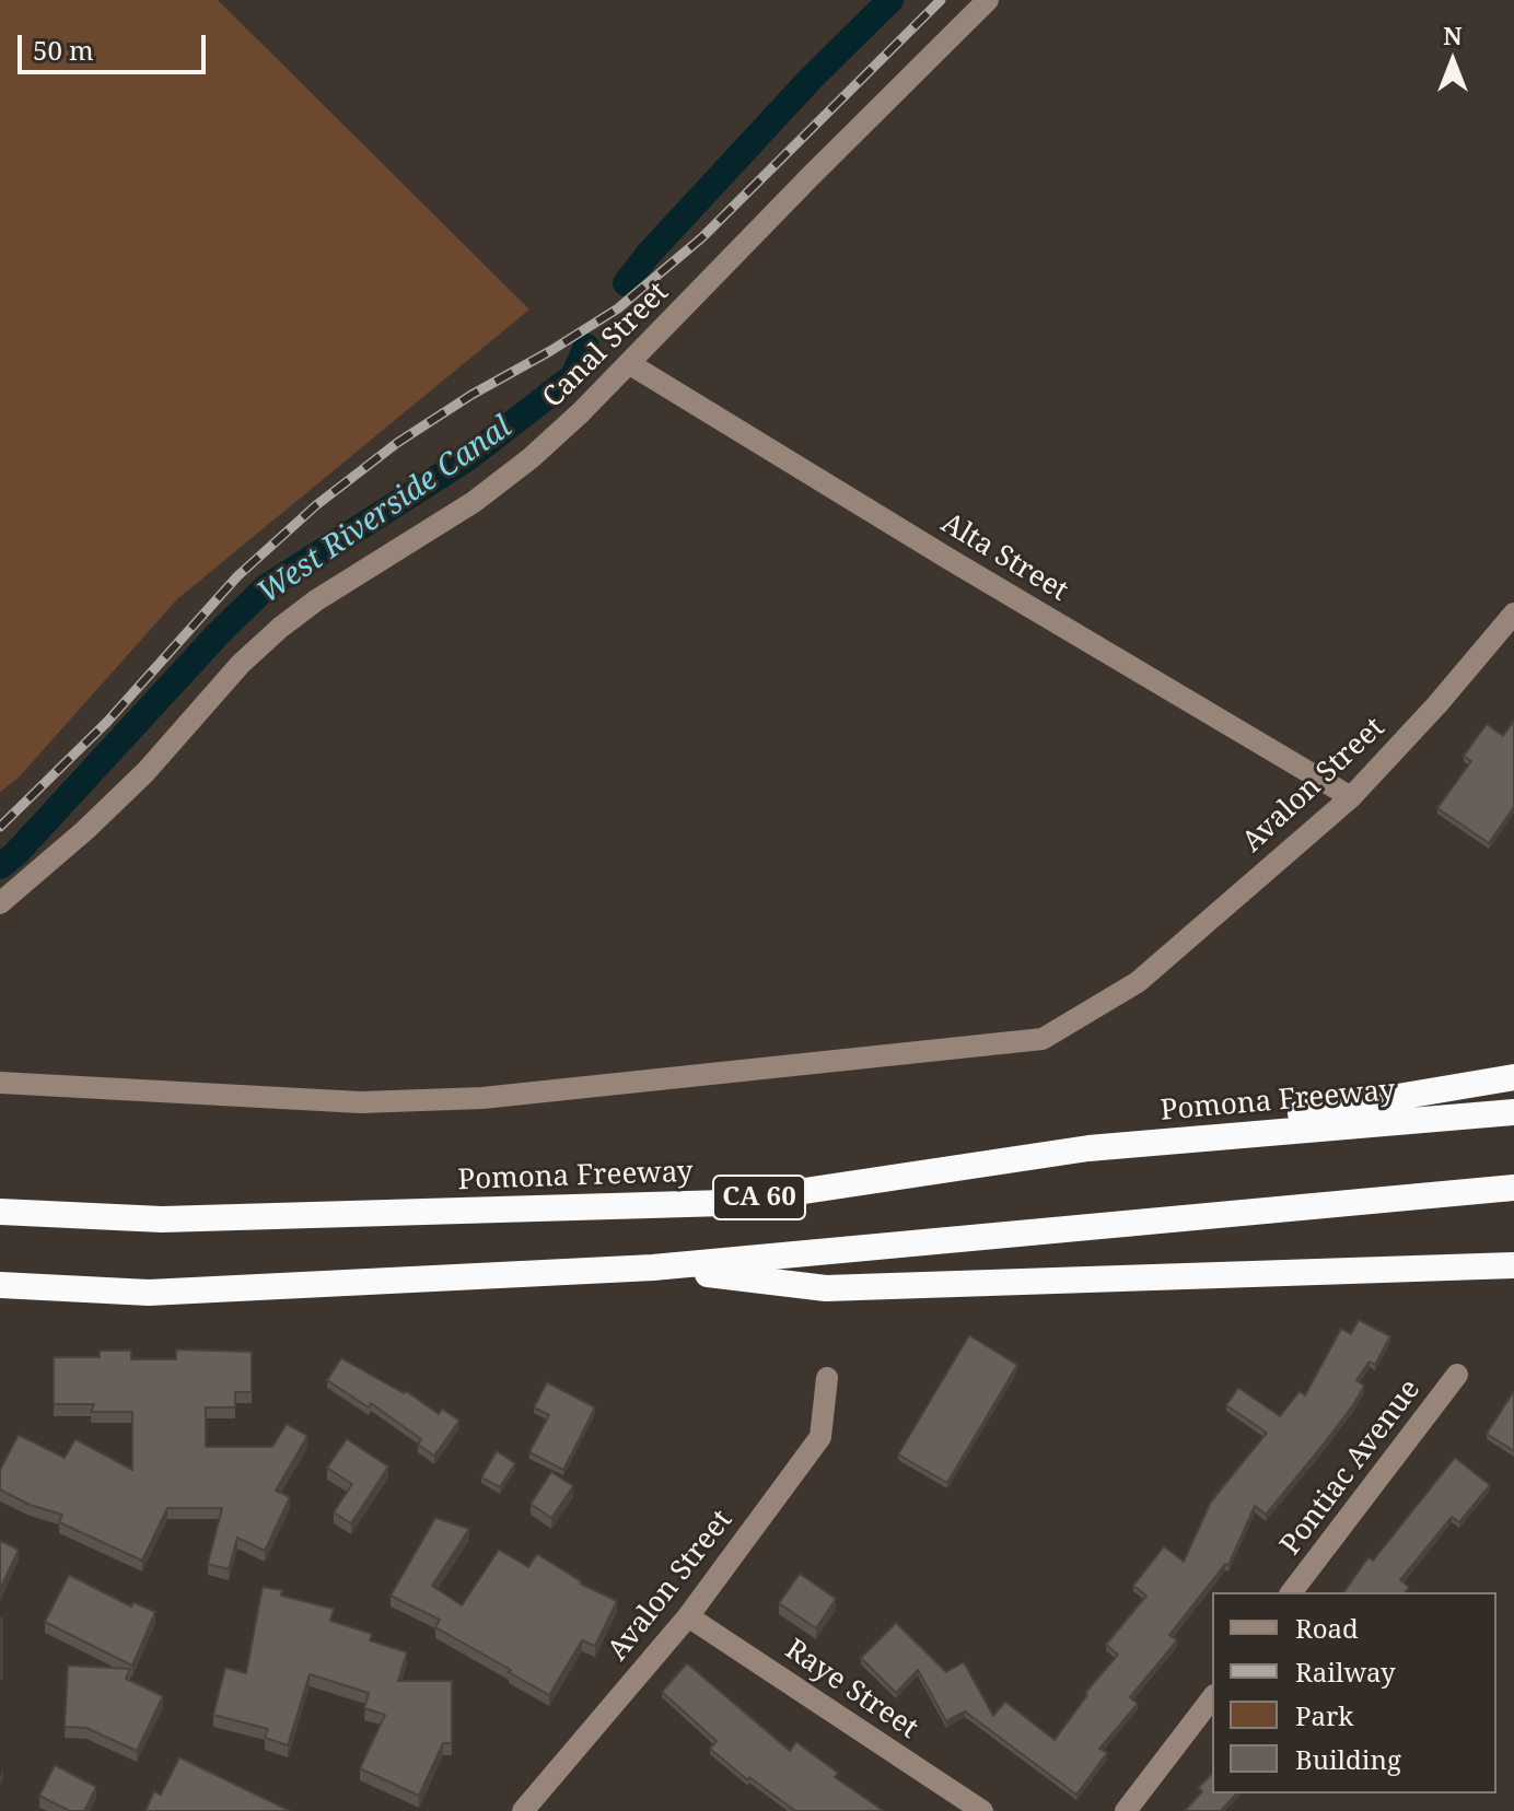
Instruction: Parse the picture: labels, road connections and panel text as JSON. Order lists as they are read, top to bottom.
{
  "streets": {
    "highway": ["Pomona Freeway", "CA 60"],
    "street": [
      "Canal Street",
      "Alta Street",
      "Avalon Street",
      "Pontiac Avenue",
      "Raye Street"
    ]
  },
  "crossings": [
    ["Canal Street", "Alta Street"],
    ["Alta Street", "Avalon Street"],
    ["Avalon Street", "Raye Street"]
  ],
  "water": ["West Riverside Canal"],
  "legend": [
    "Road",
    "Railway",
    "Park",
    "Building"
  ],
  "scale_bar": "50 m",
  "north": "top"
}
